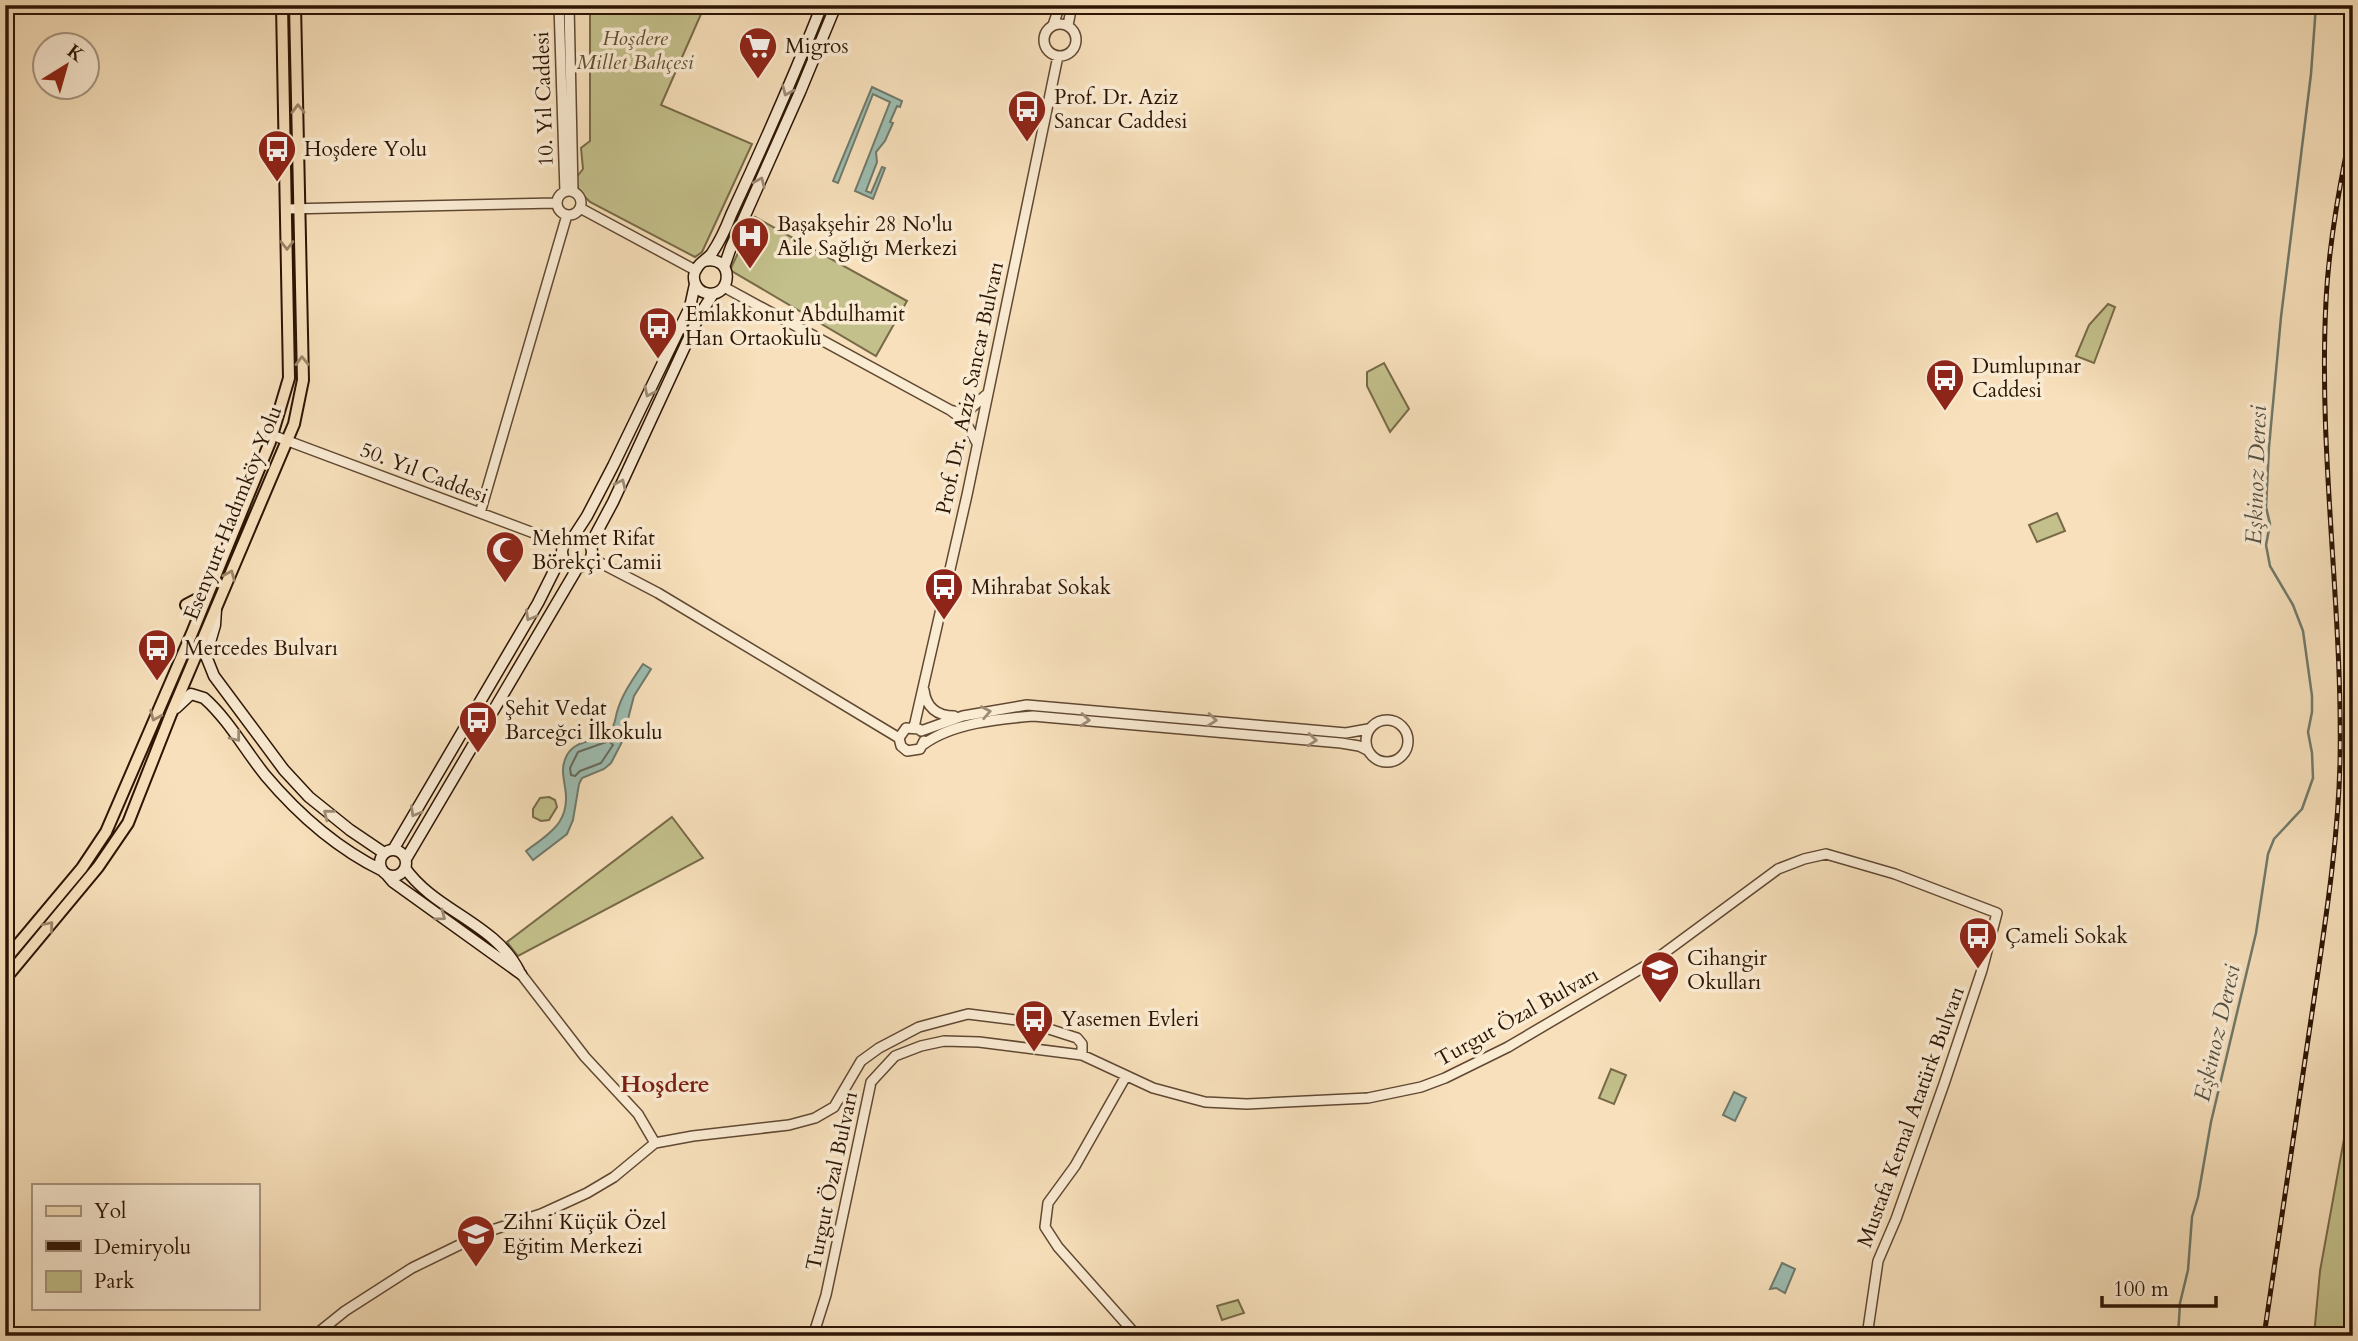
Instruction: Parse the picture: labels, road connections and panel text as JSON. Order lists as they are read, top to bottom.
{
  "streets": {
    "main road": ["Esenyurt Hadımköy Yolu"],
    "street": [
      "10. Yıl Caddesi",
      "Prof. Dr. Aziz Sancar Bulvarı",
      "50. Yıl Caddesi",
      "Turgut Özal Bulvarı",
      "Mustafa Kemal Atatürk Bulvarı"
    ]
  },
  "crossings": [
    ["50. Yıl Caddesi", "Esenyurt Hadımköy Yolu"],
    ["Turgut Özal Bulvarı", "Mustafa Kemal Atatürk Bulvarı"]
  ],
  "districts": ["Hoşdere"],
  "water": ["Eşkinoz Deresi"],
  "parks": ["Hoşdere Millet Bahçesi"],
  "places": {
    "supermarket": ["Migros"],
    "bus stop": [
      "Prof. Dr. Aziz Sancar Caddesi",
      "Hoşdere Yolu",
      "Emlakkonut Abdulhamit Han Ortaokulu",
      "Dumlupınar Caddesi",
      "Mihrabat Sokak",
      "Mercedes Bulvarı",
      "Şehit Vedat Barceğci İlkokulu",
      "Çameli Sokak",
      "Yasemen Evleri"
    ],
    "hospital": ["Başakşehir 28 No'lu Aile Sağlığı Merkezi"],
    "mosque": ["Mehmet Rifat Börekçi Camii"],
    "school or university": ["Cihangir Okulları", "Zihni Küçük Özel Eğitim Merkezi"]
  },
  "legend": ["Yol", "Demiryolu", "Park"],
  "scale_bar": "100 m",
  "north": "top right"
}
